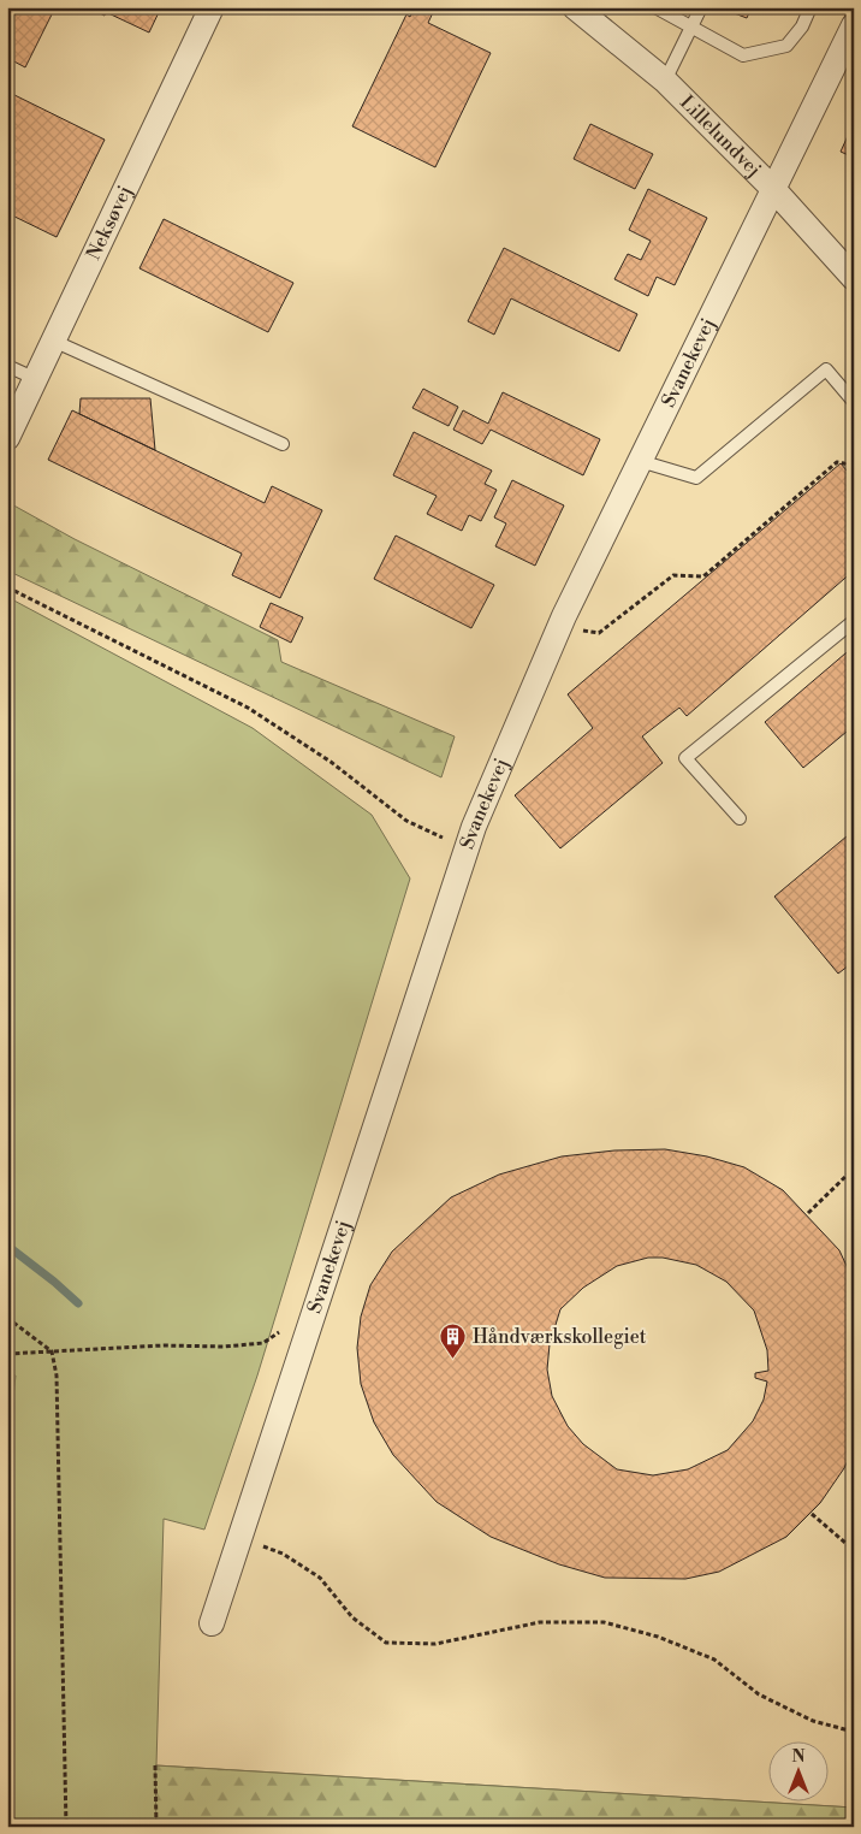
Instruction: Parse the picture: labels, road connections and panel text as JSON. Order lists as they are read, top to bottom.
{
  "streets": {
    "street": ["Lillelundvej", "Neksøvej", "Svanekevej"]
  },
  "crossings": [
    ["Lillelundvej", "Svanekevej"]
  ],
  "places": {
    "building": ["Håndværkskollegiet"]
  },
  "north": "top"
}
